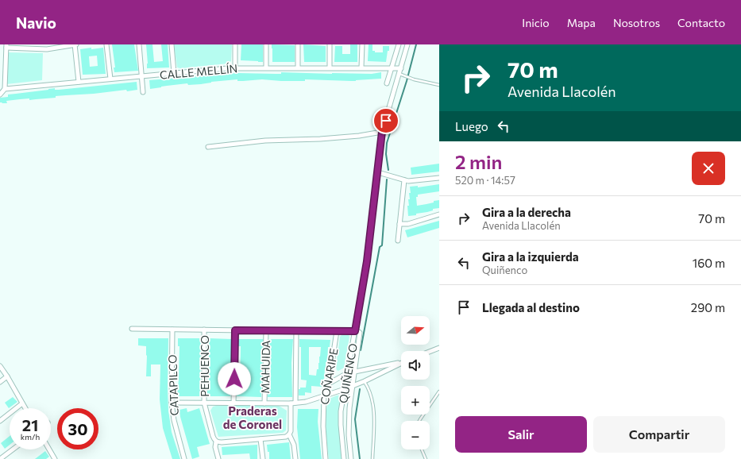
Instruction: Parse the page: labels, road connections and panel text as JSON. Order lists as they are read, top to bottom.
{
  "streets": {
    "street": [
      "CALLE MELLÍN",
      "PEHUENCO",
      "MAHUIDA",
      "QUIÑENCO",
      "COÑARIPE",
      "CATAPILCO"
    ]
  },
  "crossings": [
    ["CALLE MELLÍN", "QUIÑENCO"]
  ],
  "districts": ["Praderas de Coronel"],
  "north": "right",
  "page": {
    "header": "Navio",
    "nav": [
      "Inicio",
      "Mapa",
      "Nosotros",
      "Contacto"
    ],
    "turn": ["70 m", "Avenida Llacolén"],
    "then": "Luego",
    "heading": ["2 min", "520 m · 14:57"],
    "list": [
      {
        "name": "Gira a la derecha",
        "note": "Avenida Llacolén",
        "value": "70 m"
      },
      {
        "name": "Gira a la izquierda",
        "note": "Quiñenco",
        "value": "160 m"
      },
      {
        "name": "Llegada al destino",
        "value": "290 m"
      }
    ],
    "map_buttons": ["+", "−"],
    "speed": "21 km/h",
    "limit": "30",
    "buttons": ["Salir", "Compartir"]
  }
}
